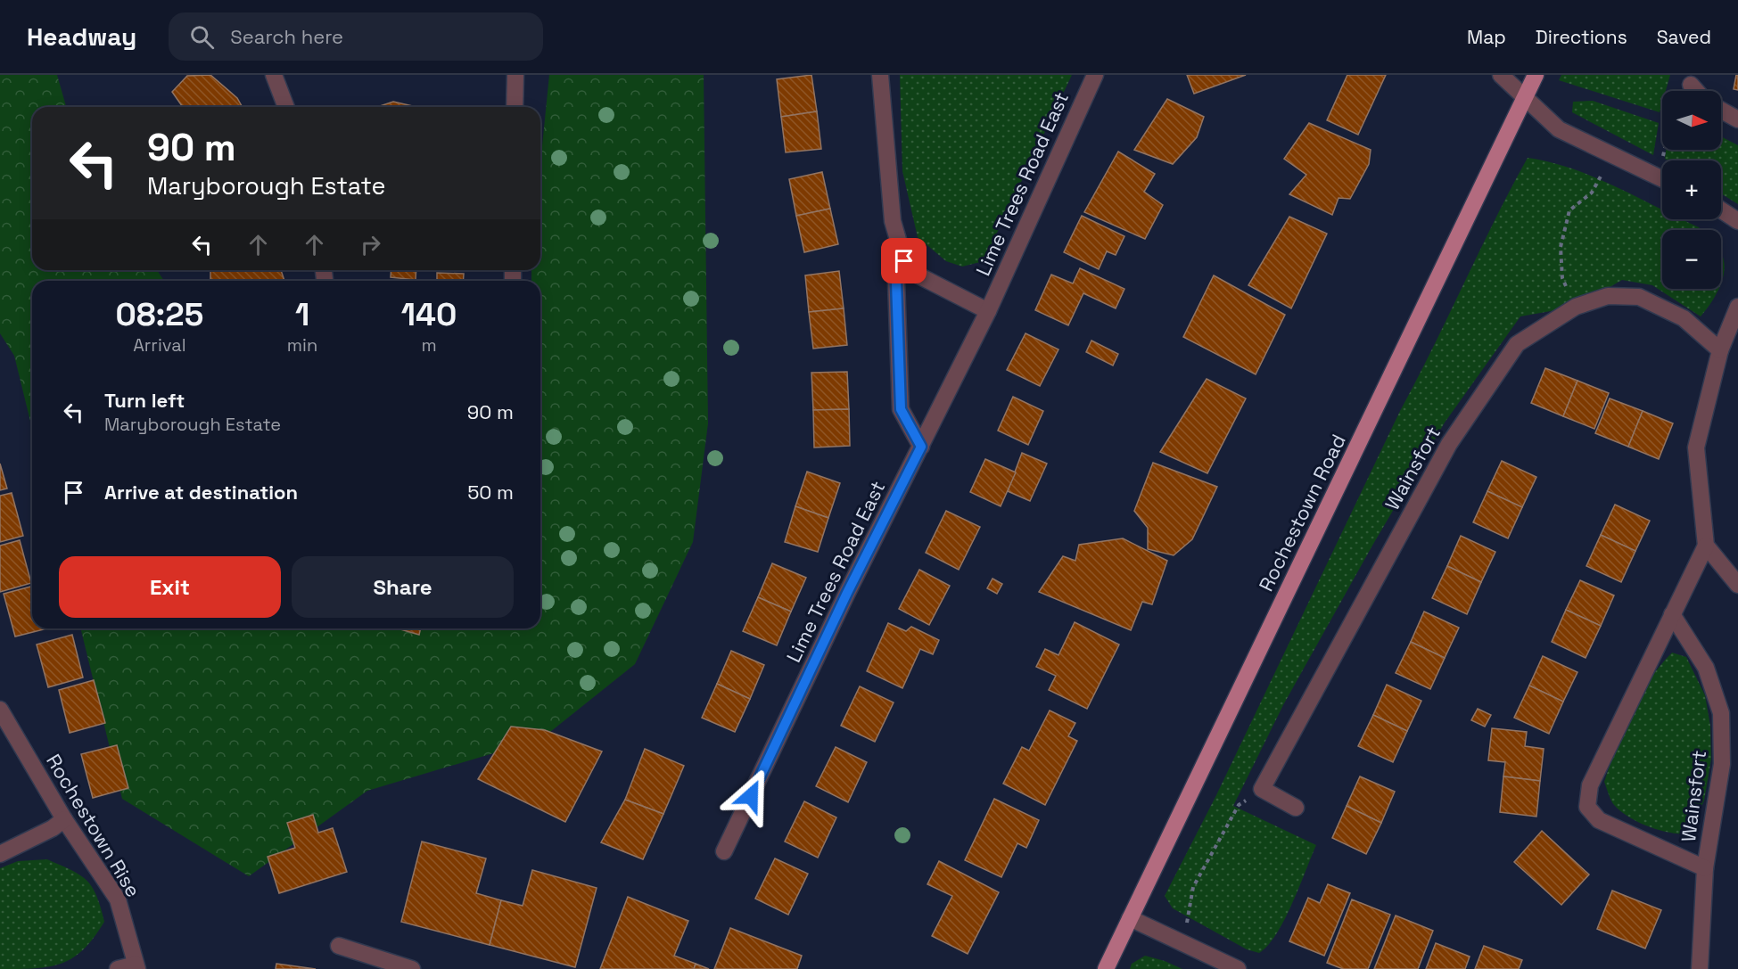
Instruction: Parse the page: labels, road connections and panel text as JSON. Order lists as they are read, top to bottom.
{
  "streets": {
    "main road": ["Rochestown Road"],
    "street": ["Lime Trees Road East", "Wainsfort", "Rochestown Rise"]
  },
  "north": "right",
  "page": {
    "header": "Headway",
    "search": "Search here",
    "nav": ["Map", "Directions", "Saved"],
    "map_buttons": ["+", "−"],
    "turn": ["90 m", "Maryborough Estate"],
    "eta": [
      "08:25",
      "Arrival",
      "1",
      "min",
      "140",
      "m"
    ],
    "list": [
      {
        "name": "Turn left",
        "note": "Maryborough Estate",
        "value": "90 m"
      },
      {
        "name": "Arrive at destination",
        "value": "50 m"
      }
    ],
    "buttons": ["Exit", "Share"]
  }
}
